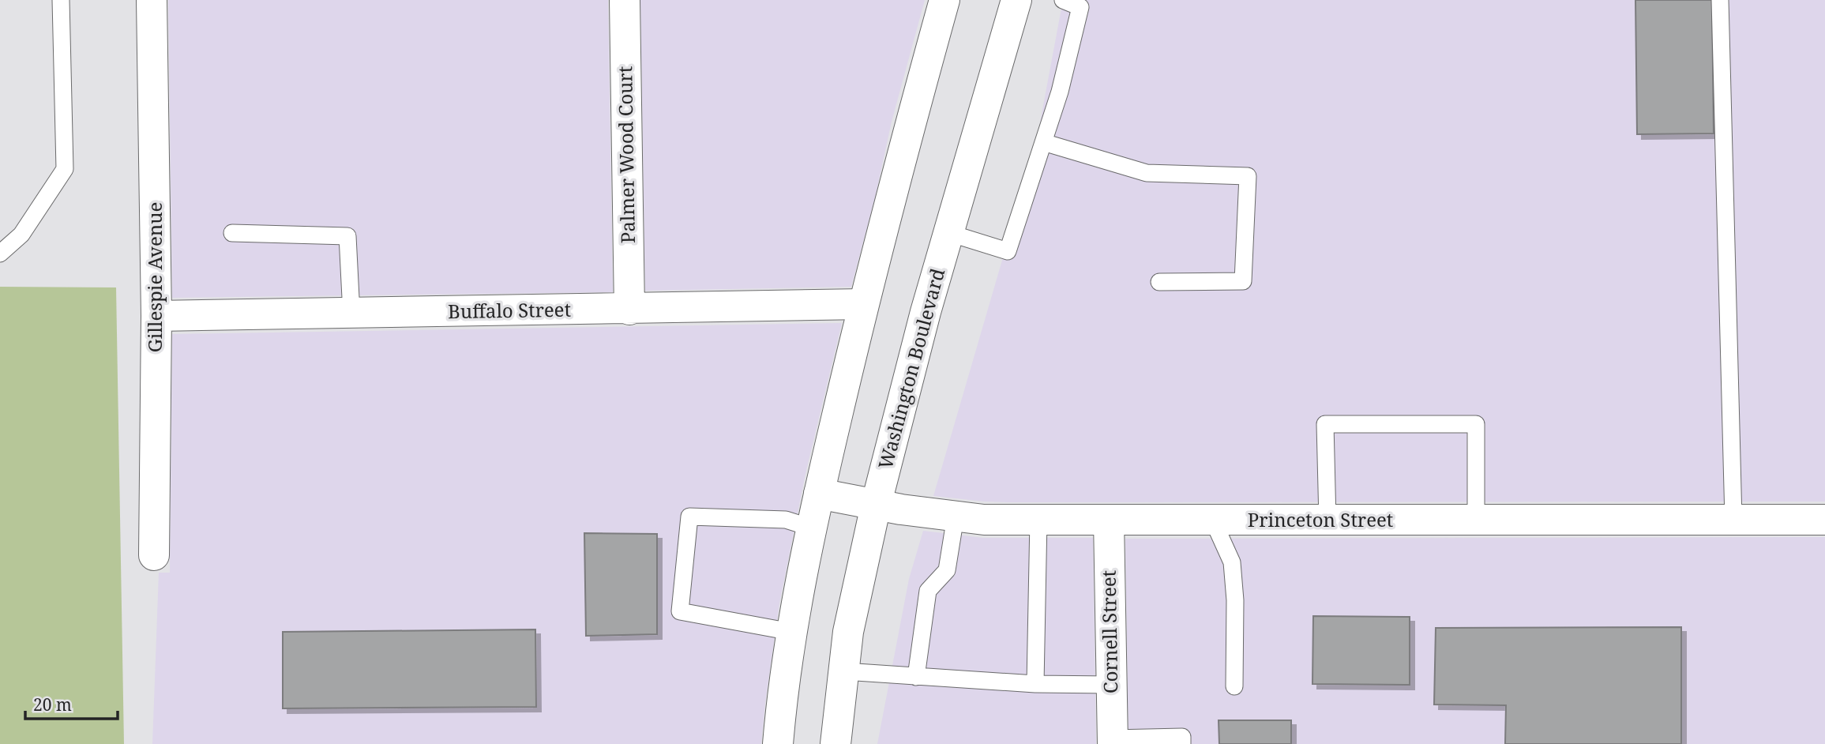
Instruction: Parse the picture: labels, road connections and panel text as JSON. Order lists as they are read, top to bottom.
{
  "streets": {
    "street": [
      "Palmer Wood Court",
      "Gillespie Avenue",
      "Buffalo Street",
      "Washington Boulevard",
      "Princeton Street",
      "Cornell Street"
    ]
  },
  "crossings": [
    ["Palmer Wood Court", "Buffalo Street"],
    ["Gillespie Avenue", "Buffalo Street"],
    ["Washington Boulevard", "Princeton Street"],
    ["Princeton Street", "Cornell Street"]
  ],
  "scale_bar": "20 m"
}
